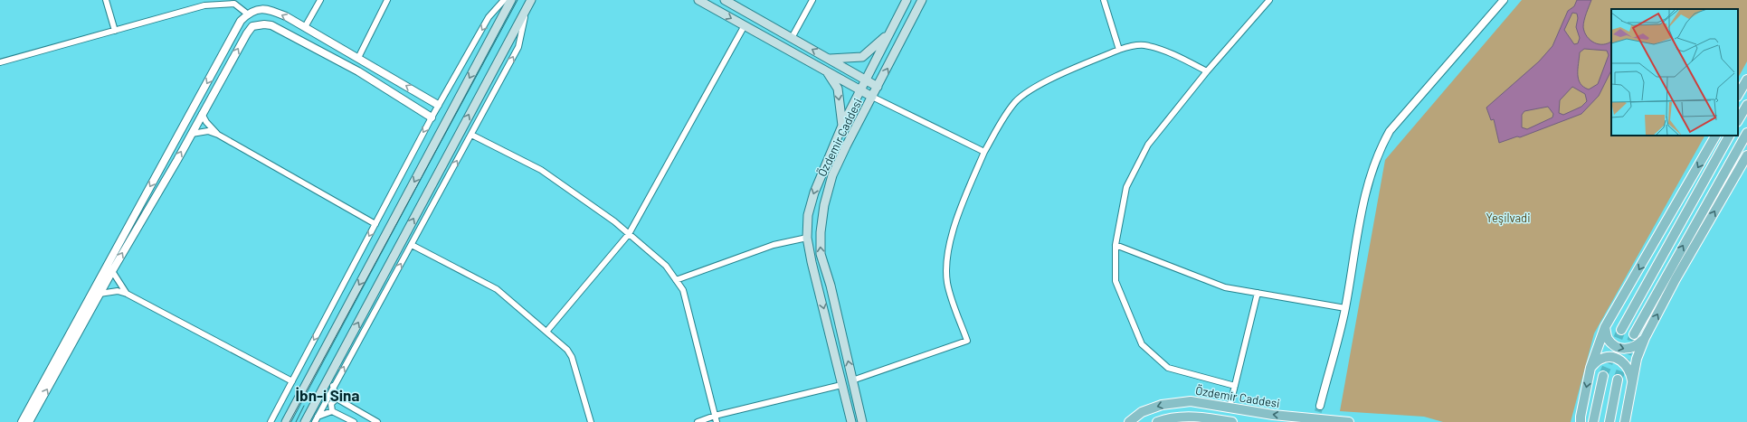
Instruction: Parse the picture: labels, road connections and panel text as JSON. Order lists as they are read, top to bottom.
{
  "streets": {
    "main road": ["Özdemir Caddesi"]
  },
  "districts": ["İbn-i Sina"],
  "parks": ["Yeşilvadi"]
}
